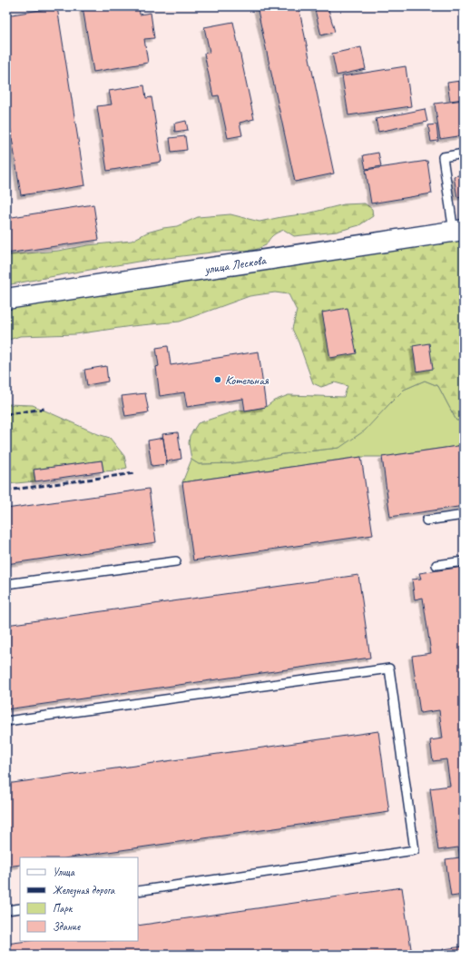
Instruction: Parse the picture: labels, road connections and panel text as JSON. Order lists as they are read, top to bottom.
{
  "streets": {
    "main road": ["улица Лескова"]
  },
  "places": ["Котельная"],
  "legend": [
    "Улица",
    "Железная дорога",
    "Парк",
    "Здание"
  ]
}
